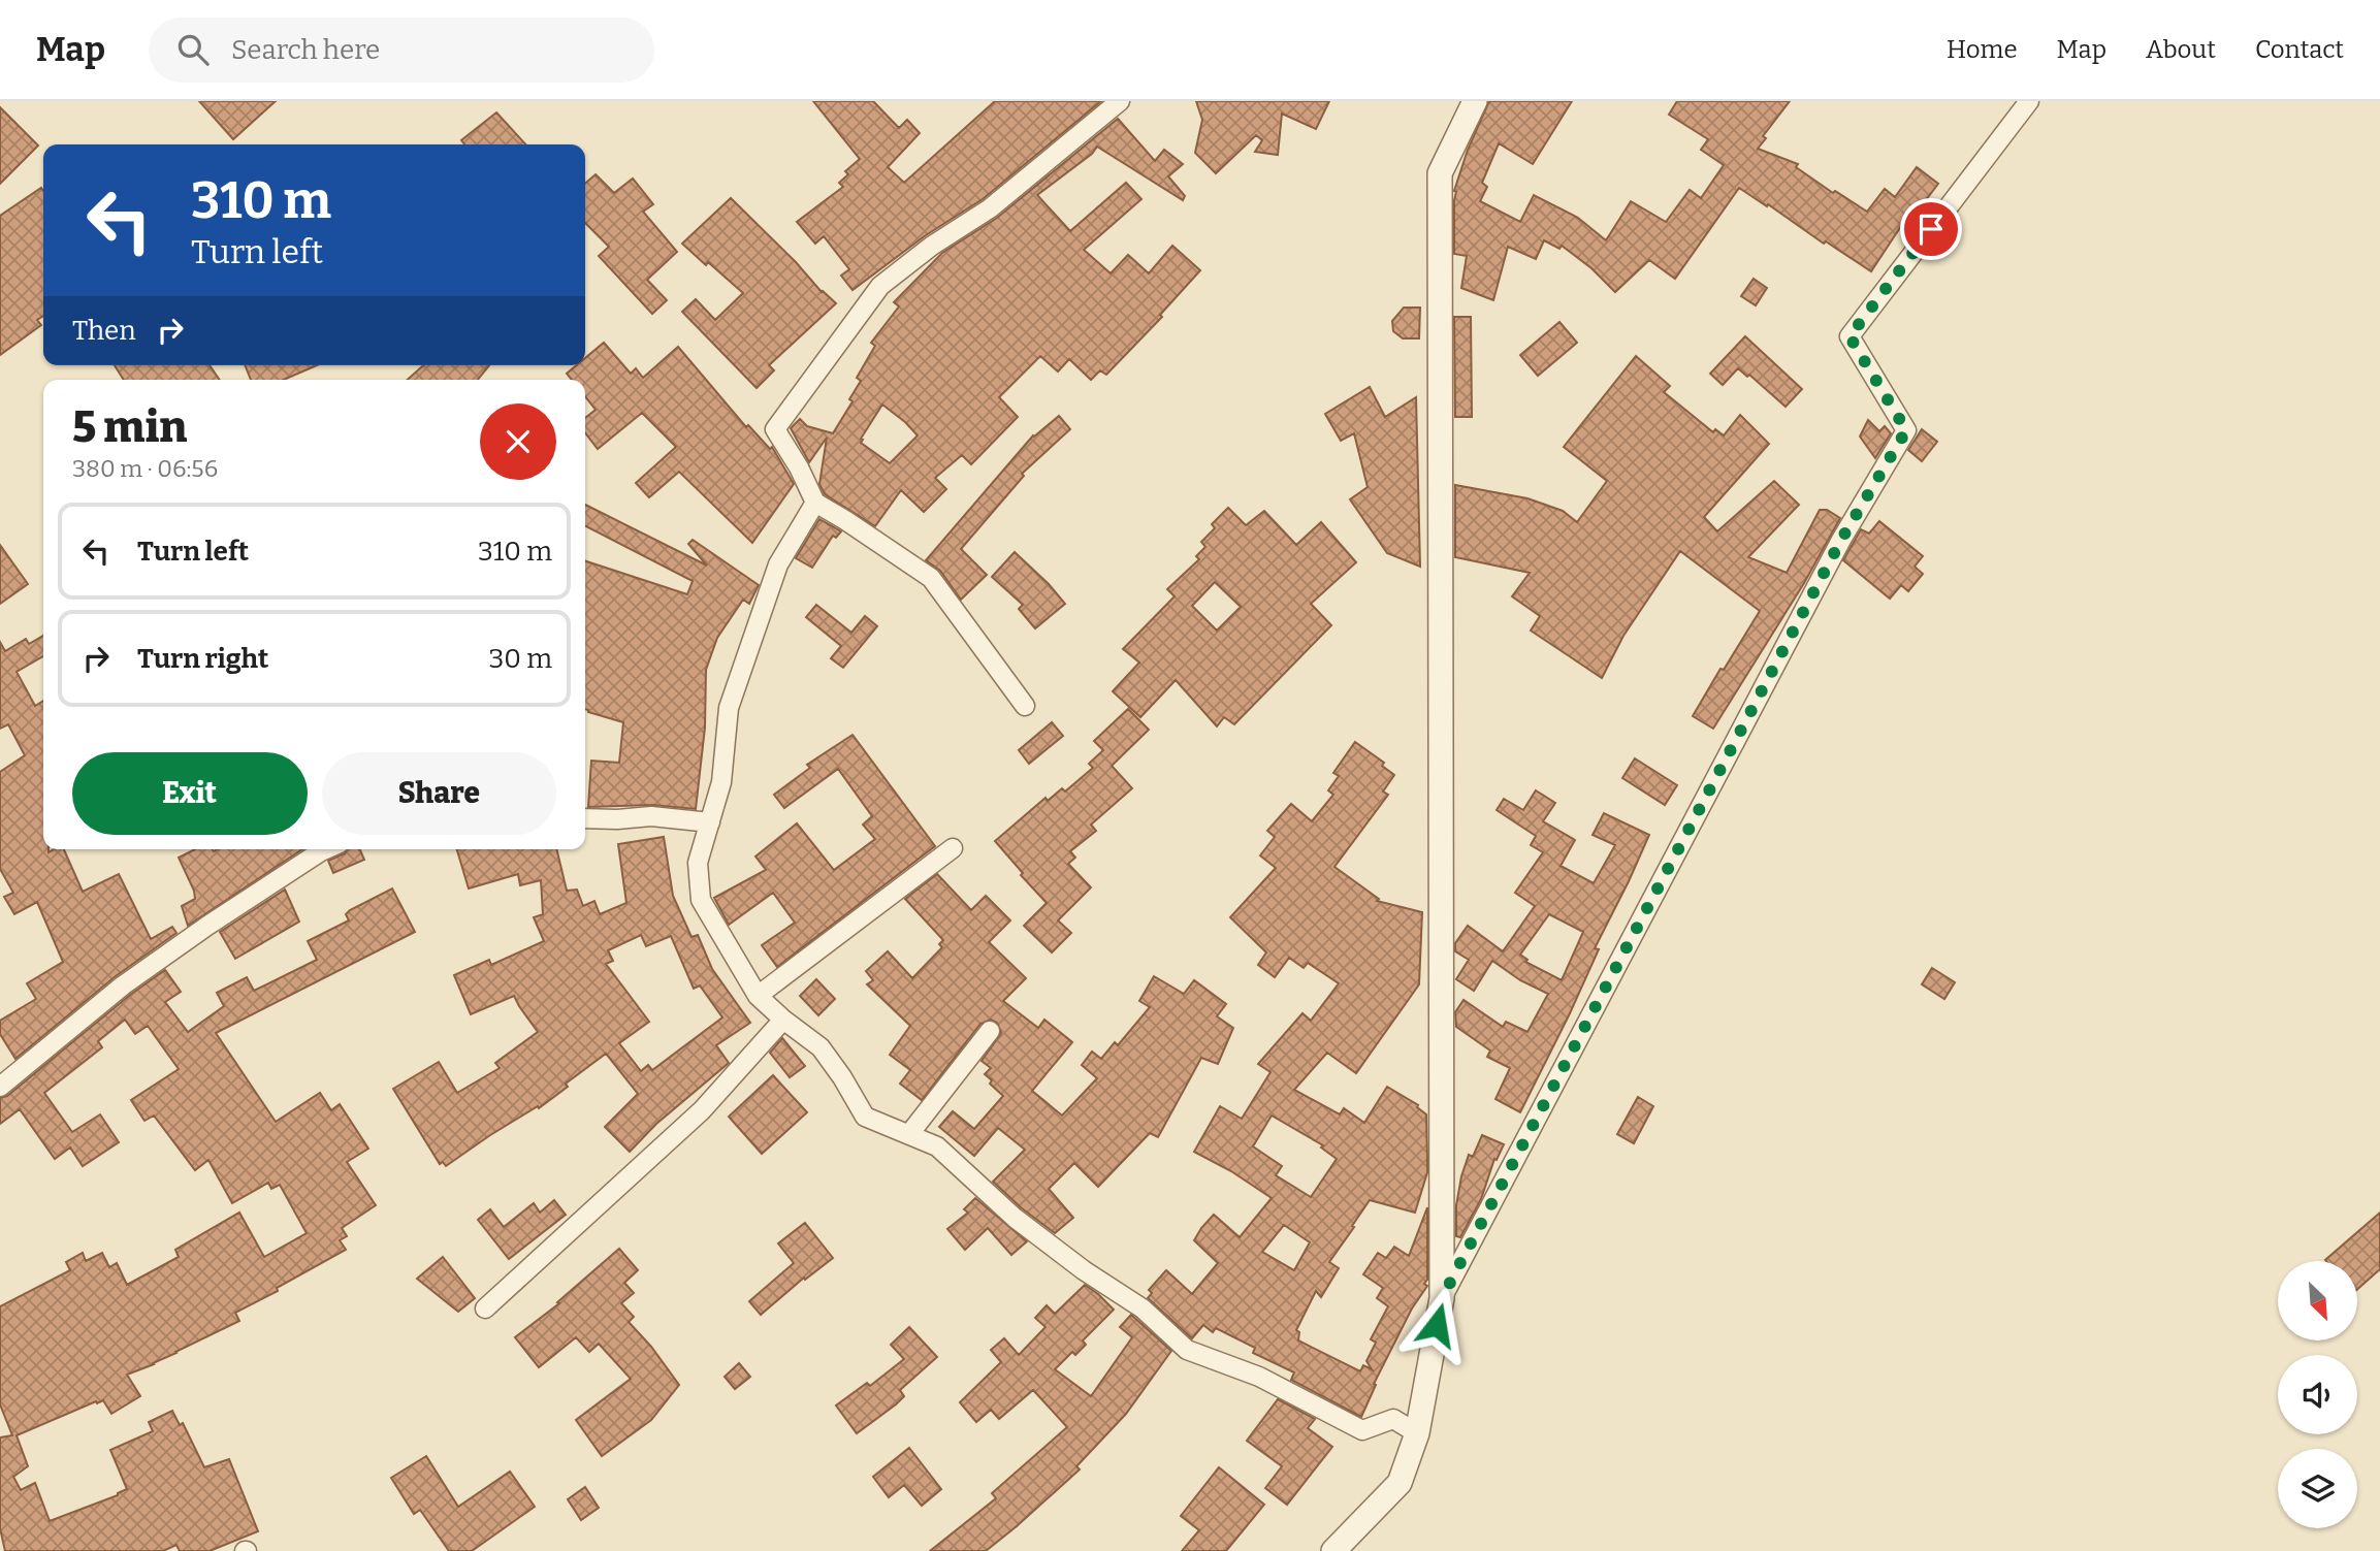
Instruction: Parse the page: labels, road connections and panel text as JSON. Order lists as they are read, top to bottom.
{
  "north": "bottom right",
  "page": {
    "header": "Map",
    "search": "Search here",
    "nav": [
      "Home",
      "Map",
      "About",
      "Contact"
    ],
    "turn": ["310 m", "Turn left"],
    "then": "Then",
    "heading": ["5 min", "380 m · 06:56"],
    "list": [
      {
        "name": "Turn left",
        "value": "310 m"
      },
      {
        "name": "Turn right",
        "value": "30 m"
      }
    ],
    "buttons": ["Exit", "Share"]
  }
}
